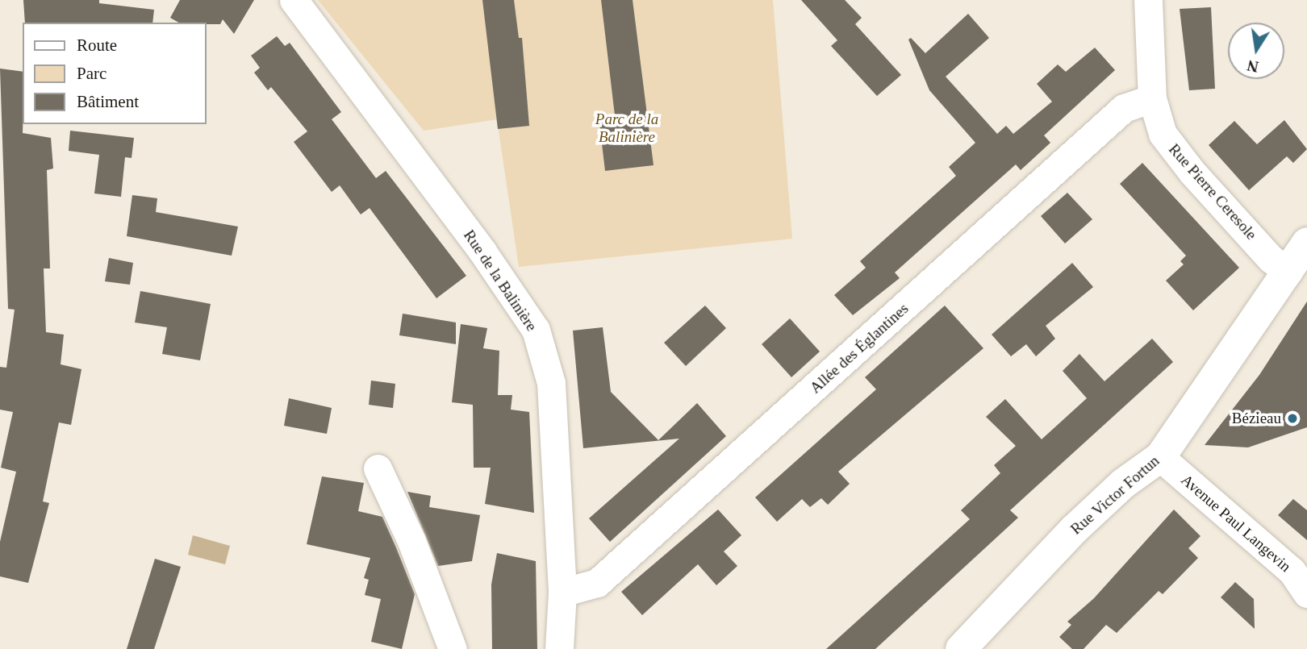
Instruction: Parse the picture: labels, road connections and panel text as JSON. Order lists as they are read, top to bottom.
{
  "streets": {
    "street": [
      "Rue Pierre Ceresole",
      "Rue de la Balinière",
      "Allée des Églantines",
      "Rue Victor Fortun",
      "Avenue Paul Langevin"
    ]
  },
  "crossings": [
    ["Rue Pierre Ceresole", "Allée des Églantines"],
    ["Rue Pierre Ceresole", "Rue Victor Fortun"],
    ["Rue de la Balinière", "Allée des Églantines"],
    ["Rue Victor Fortun", "Avenue Paul Langevin"]
  ],
  "parks": ["Parc de la Balinière"],
  "places": ["Bézieau"],
  "legend": ["Route", "Parc", "Bâtiment"],
  "north": "bottom"
}
